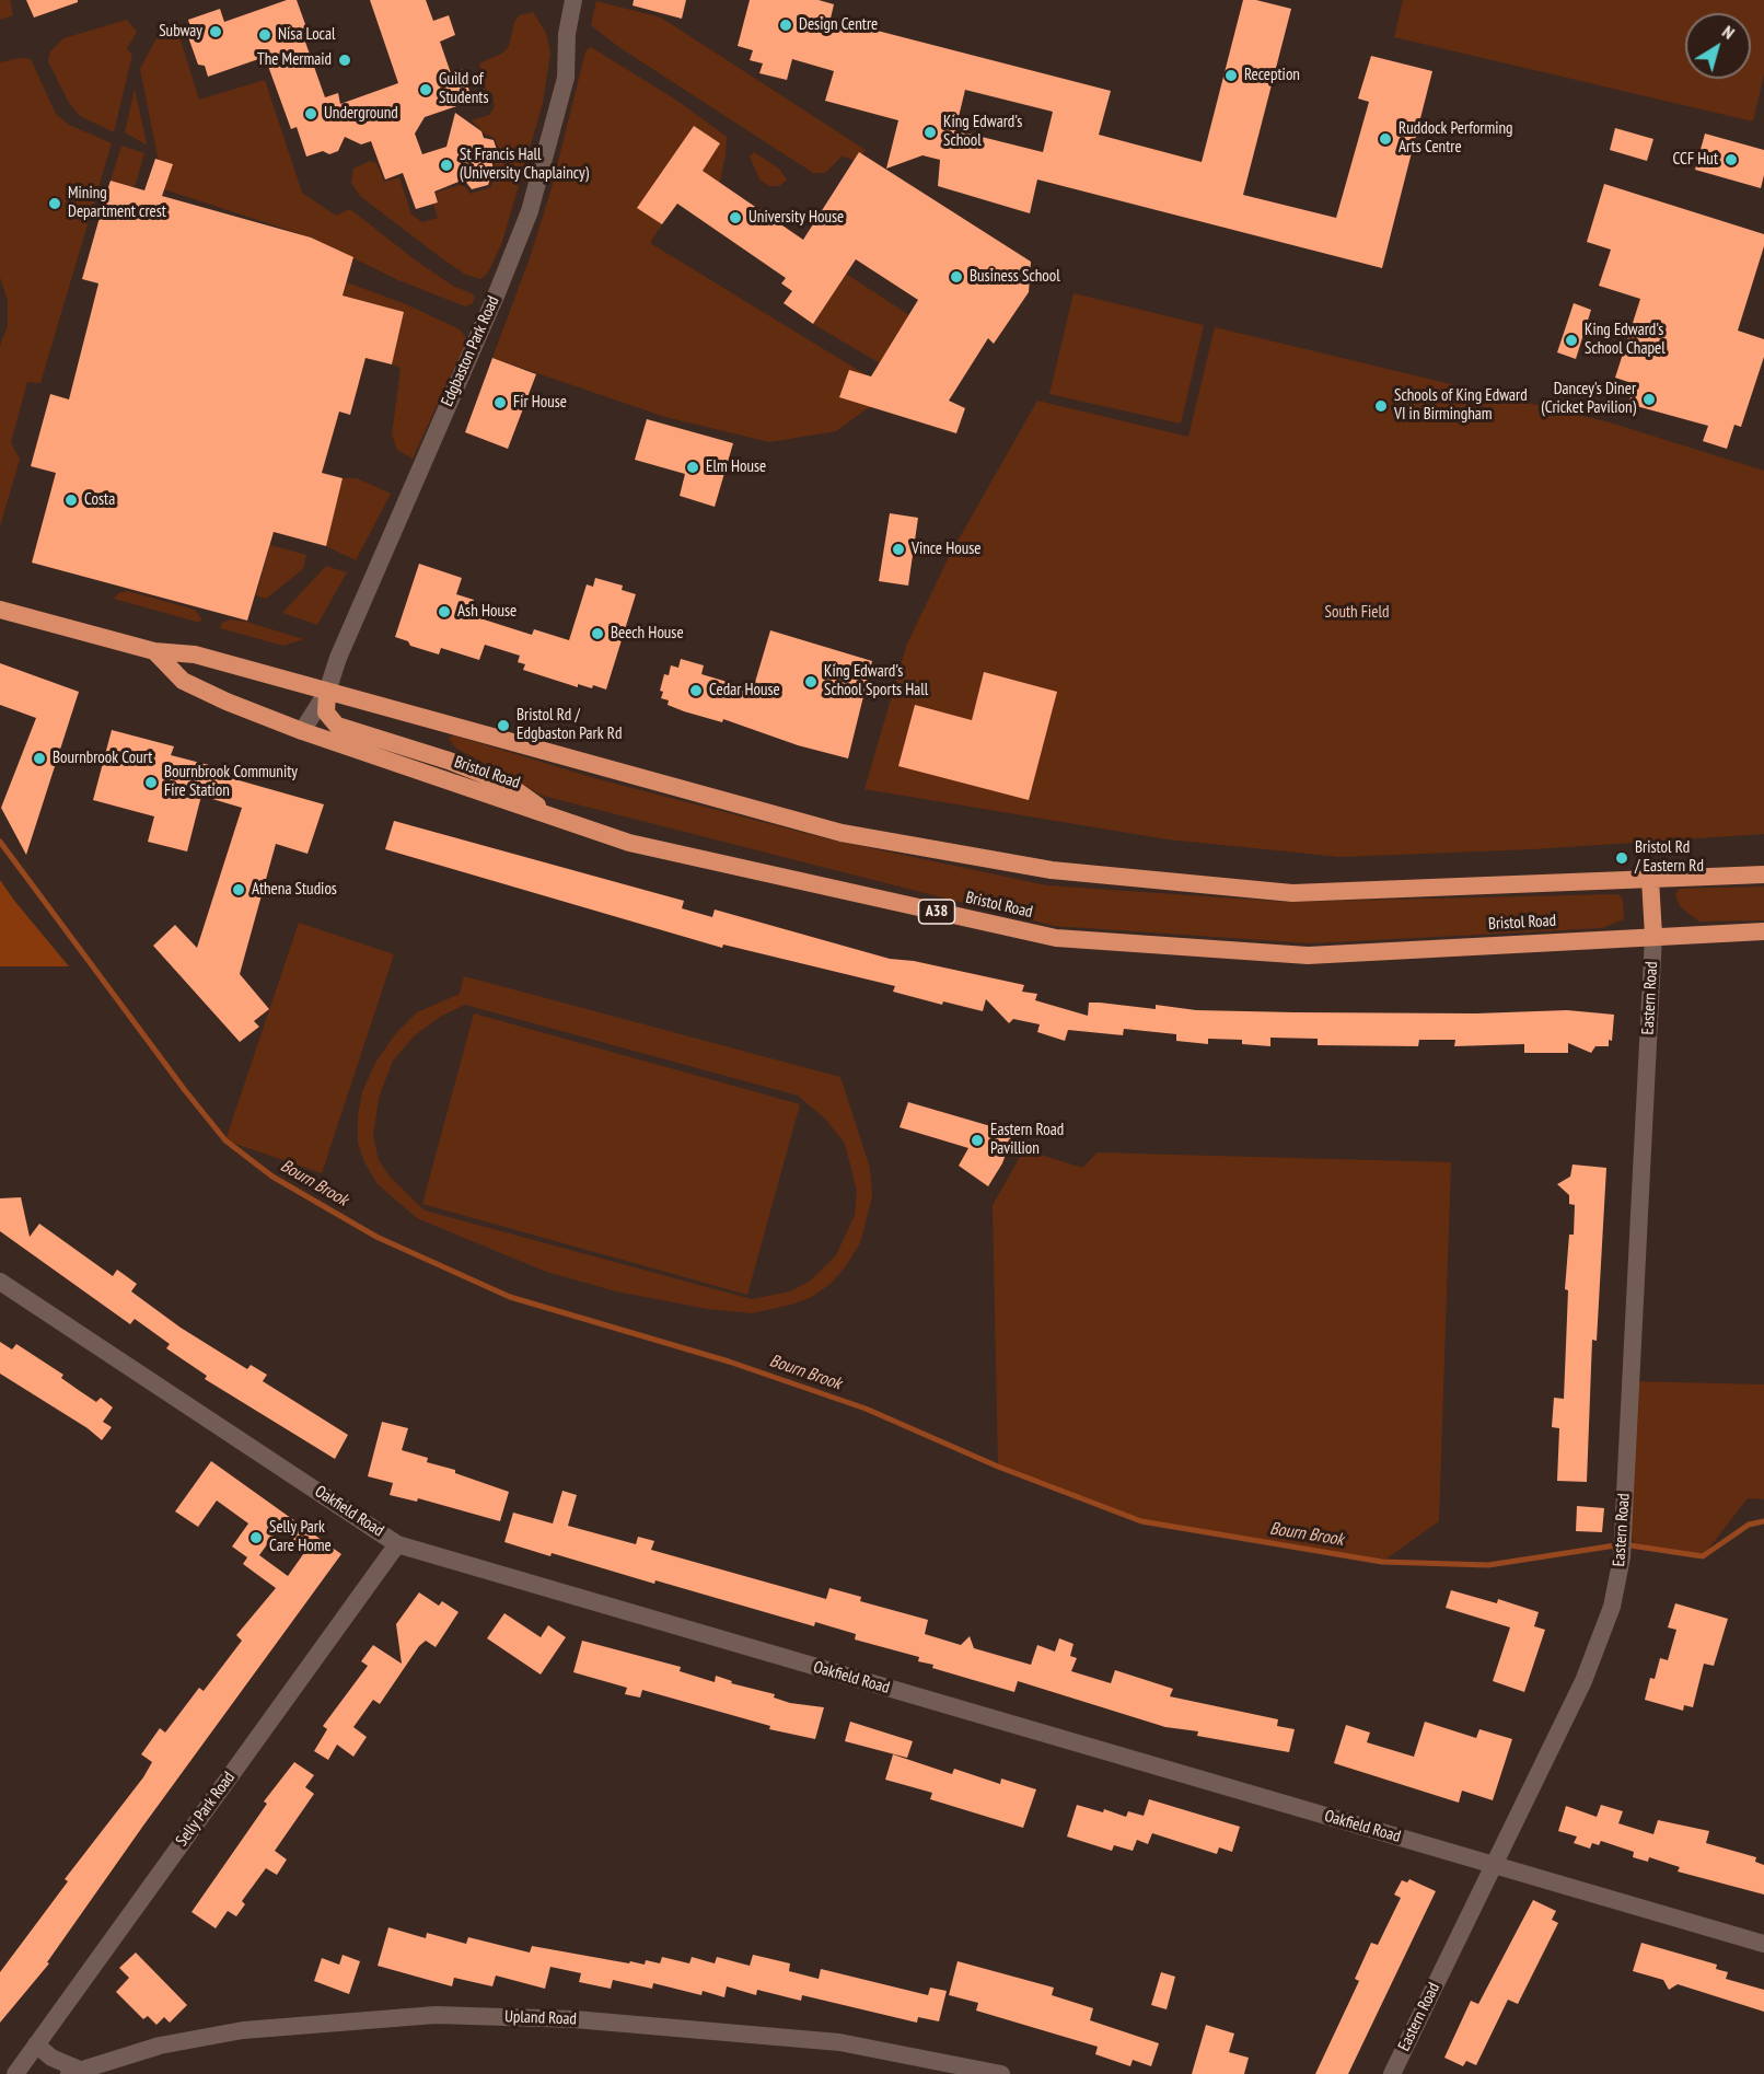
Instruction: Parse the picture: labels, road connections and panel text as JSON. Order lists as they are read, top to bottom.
{
  "streets": {
    "highway": ["Bristol Road", "A38"],
    "street": [
      "Edgbaston Park Road",
      "Eastern Road",
      "Oakfield Road",
      "Selly Park Road",
      "Upland Road"
    ]
  },
  "crossings": [
    ["Edgbaston Park Road", "Bristol Road"],
    ["Bristol Road", "Eastern Road"],
    ["Eastern Road", "Oakfield Road"],
    ["Oakfield Road", "Selly Park Road"],
    ["Selly Park Road", "Upland Road"]
  ],
  "water": ["Bourn Brook"],
  "parks": ["South Field"],
  "places": [
    "Design Centre",
    "Subway",
    "Nisa Local",
    "The Mermaid",
    "Reception",
    "Guild of Students",
    "Underground",
    "King Edward's School",
    "Ruddock Performing Arts Centre",
    "CCF Hut",
    "St Francis Hall (University Chaplaincy)",
    "Mining Department crest",
    "University House",
    "Business School",
    "King Edward's School Chapel",
    "Dancey's Diner (Cricket Pavilion)",
    "Fir House",
    "Schools of King Edward VI in Birmingham",
    "Elm House",
    "Costa",
    "Vince House",
    "Ash House",
    "Beech House",
    "King Edward's School Sports Hall",
    "Cedar House",
    "Bristol Rd / Edgbaston Park Rd",
    "Bournbrook Court",
    "Bournbrook Community Fire Station",
    "Bristol Rd / Eastern Rd",
    "Athena Studios",
    "Eastern Road Pavillion",
    "Selly Park Care Home"
  ],
  "north": "top right"
}
